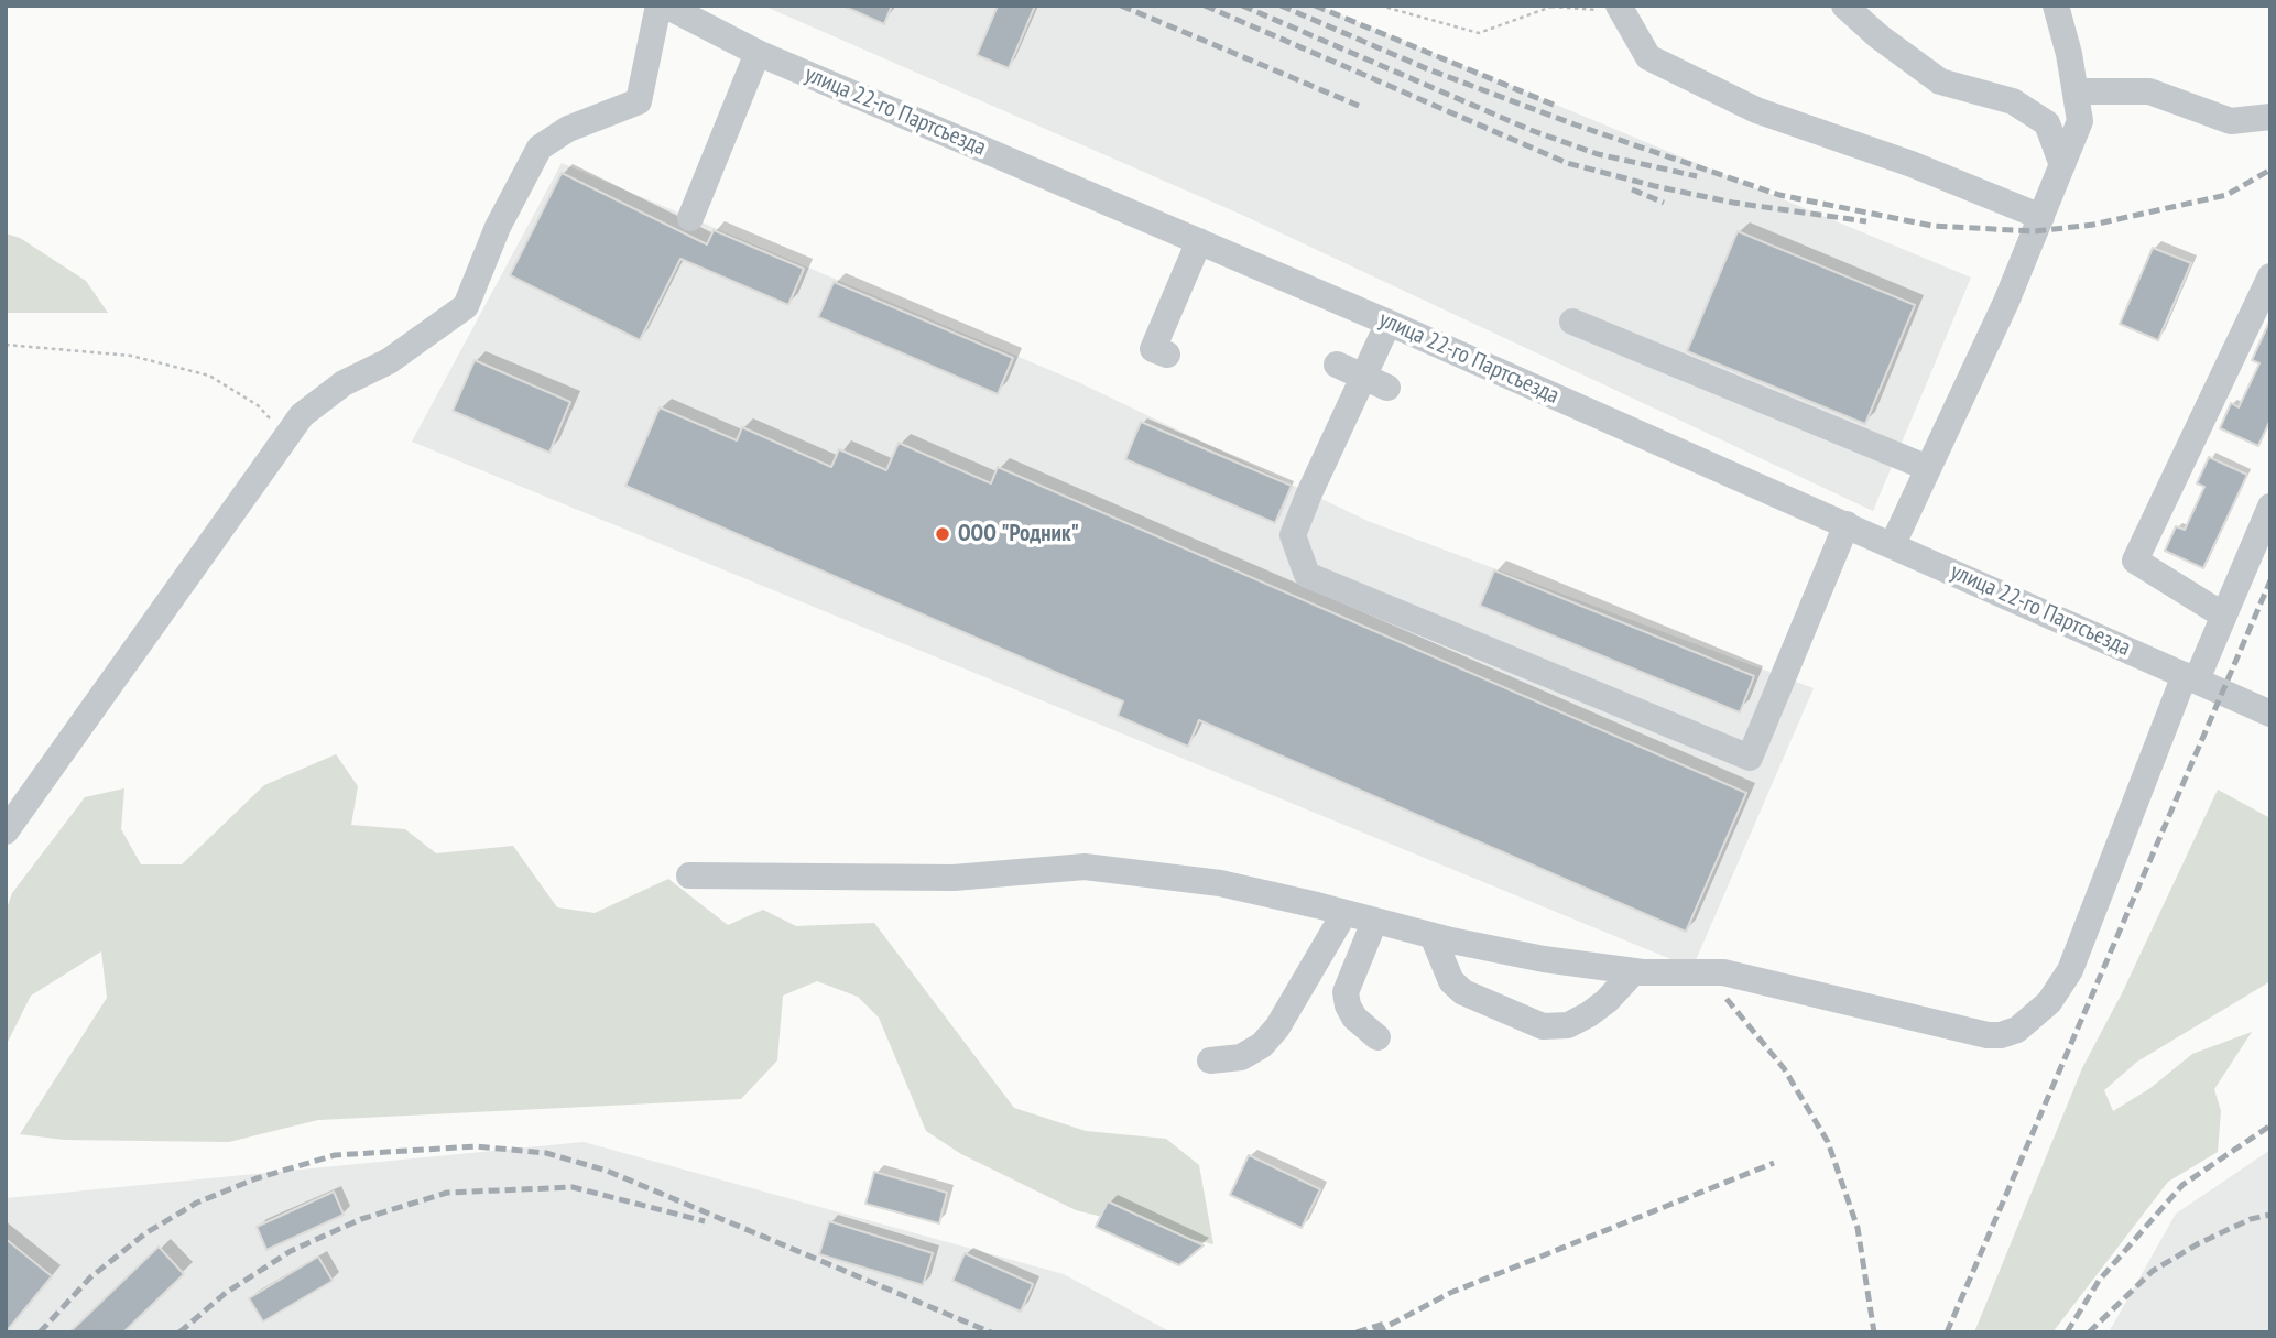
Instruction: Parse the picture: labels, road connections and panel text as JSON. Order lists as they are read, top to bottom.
{
  "streets": {
    "street": ["улица 22-го Партсъезда"]
  },
  "places": ["ООО \"Родник\""]
}
